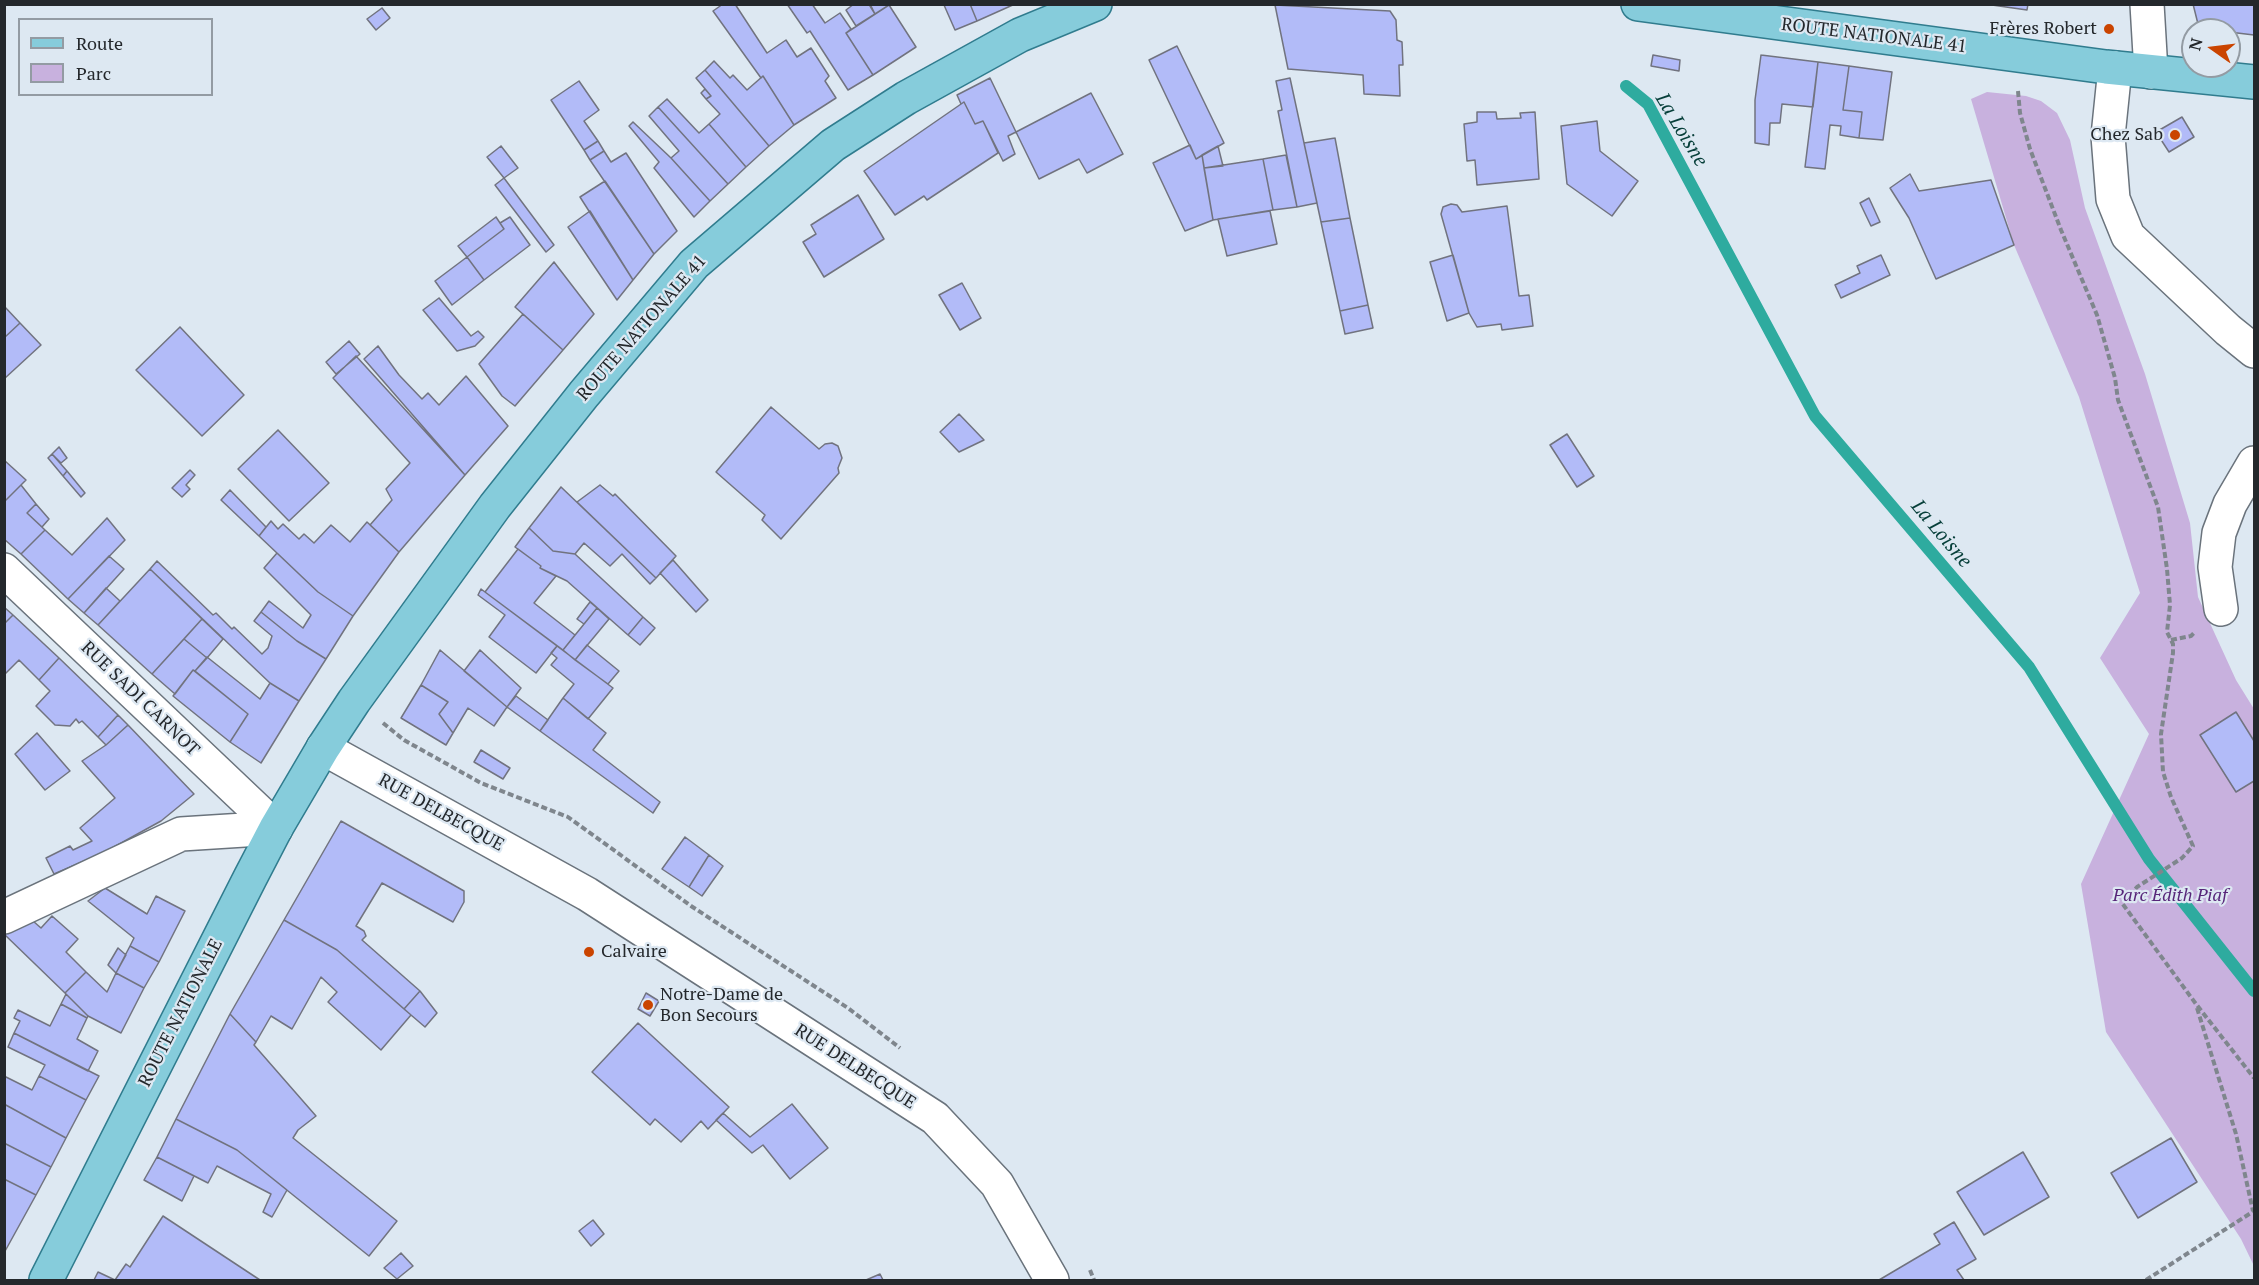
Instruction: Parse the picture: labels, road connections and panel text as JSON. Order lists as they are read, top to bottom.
{
  "streets": {
    "main road": ["ROUTE NATIONALE 41", "ROUTE NATIONALE"],
    "street": ["RUE SADI CARNOT", "RUE DELBECQUE"]
  },
  "crossings": [
    ["ROUTE NATIONALE 41", "RUE DELBECQUE"],
    ["ROUTE NATIONALE 41", "ROUTE NATIONALE"],
    ["RUE SADI CARNOT", "ROUTE NATIONALE"],
    ["RUE DELBECQUE", "ROUTE NATIONALE"]
  ],
  "water": ["La Loisne"],
  "parks": ["Parc Édith Piaf"],
  "places": [
    "Frères Robert",
    "Chez Sab",
    "Calvaire",
    "Notre-Dame de Bon Secours"
  ],
  "legend": ["Route", "Parc"],
  "north": "left"
}
